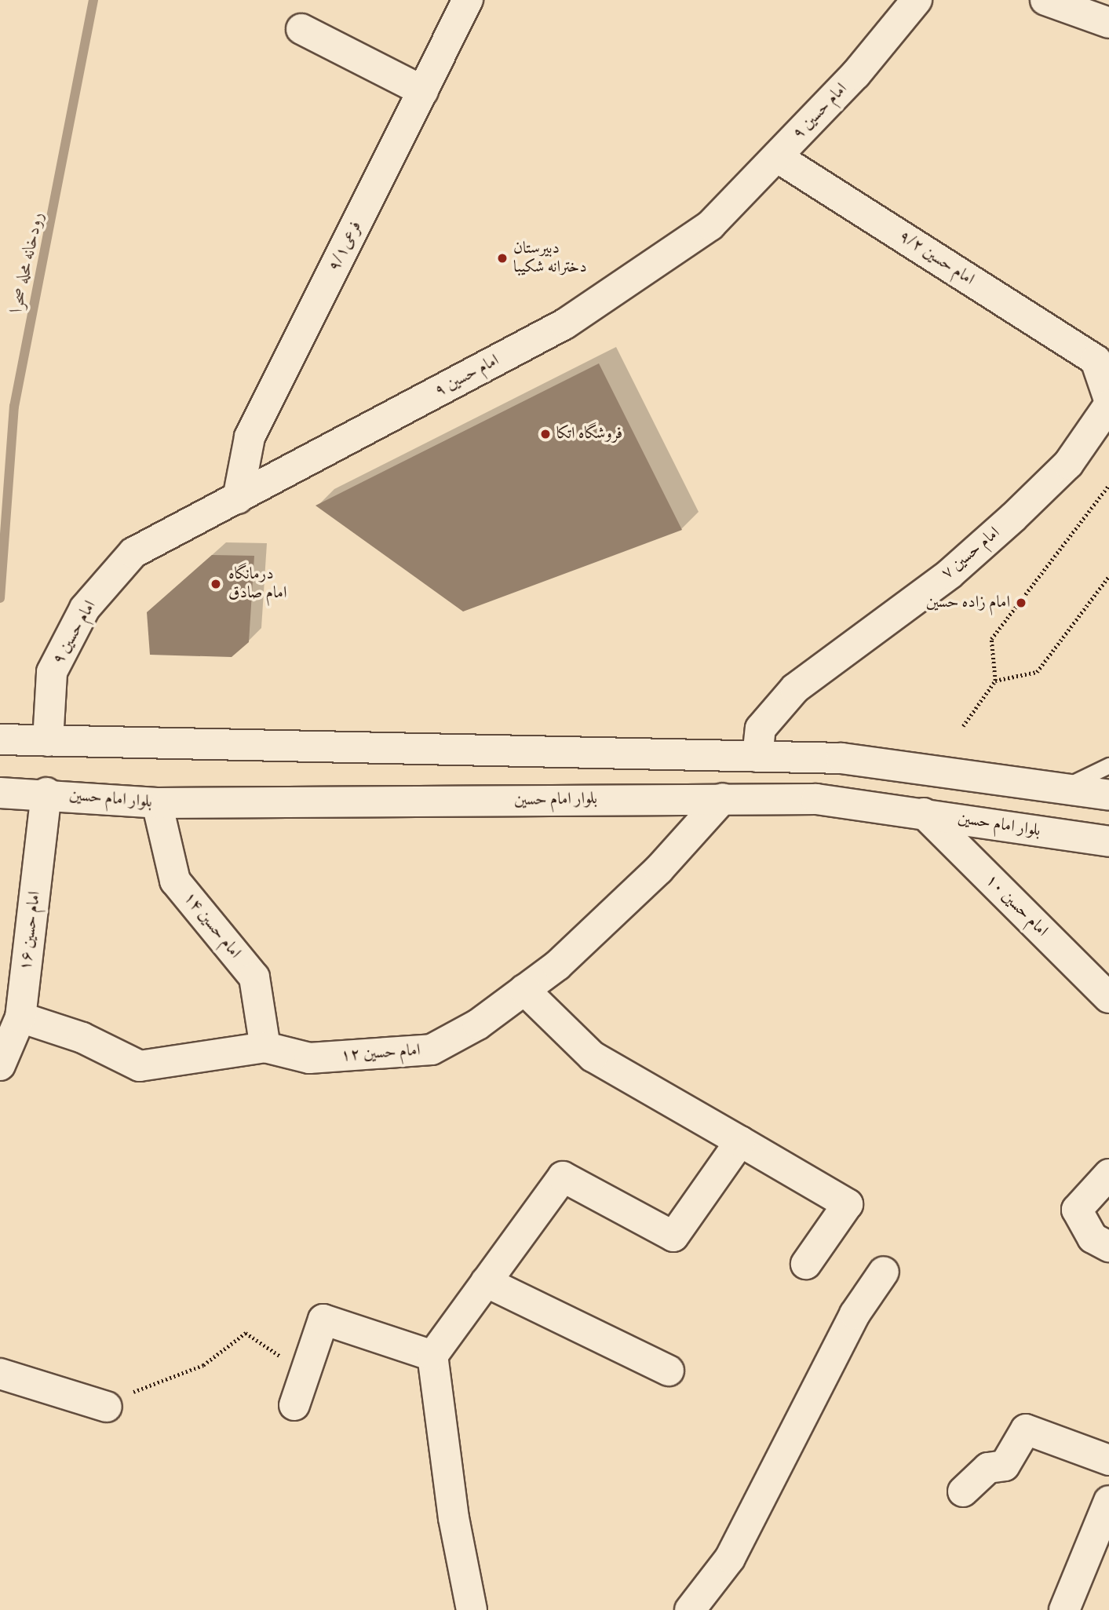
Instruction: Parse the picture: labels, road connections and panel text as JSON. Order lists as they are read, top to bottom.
{
  "streets": {
    "street": [
      "امام حسین ۹",
      "فرعی۹/۱",
      "امام حسین ۹/۲",
      "امام حسین ۷",
      "بلوار امام حسین",
      "امام حسین ۱۰",
      "امام حسین ۱۴",
      "امام حسین ۱۶",
      "امام حسین ۱۲"
    ]
  },
  "crossings": [
    ["امام حسین ۹", "فرعی۹/۱"],
    ["امام حسین ۹", "امام حسین ۹/۲"],
    ["بلوار امام حسین", "امام حسین ۱۰"],
    ["بلوار امام حسین", "امام حسین ۱۴"],
    ["بلوار امام حسین", "امام حسین ۱۶"],
    ["بلوار امام حسین", "امام حسین ۱۲"],
    ["امام حسین ۱۴", "امام حسین ۱۲"],
    ["امام حسین ۱۶", "امام حسین ۱۲"]
  ],
  "water": ["رودخانه محله صحرا"],
  "places": [
    "دبیرستان دخترانه شکیبا",
    "فروشگاه اتکا",
    "درمانگاه امام صادق",
    "امام زاده حسین"
  ]
}
